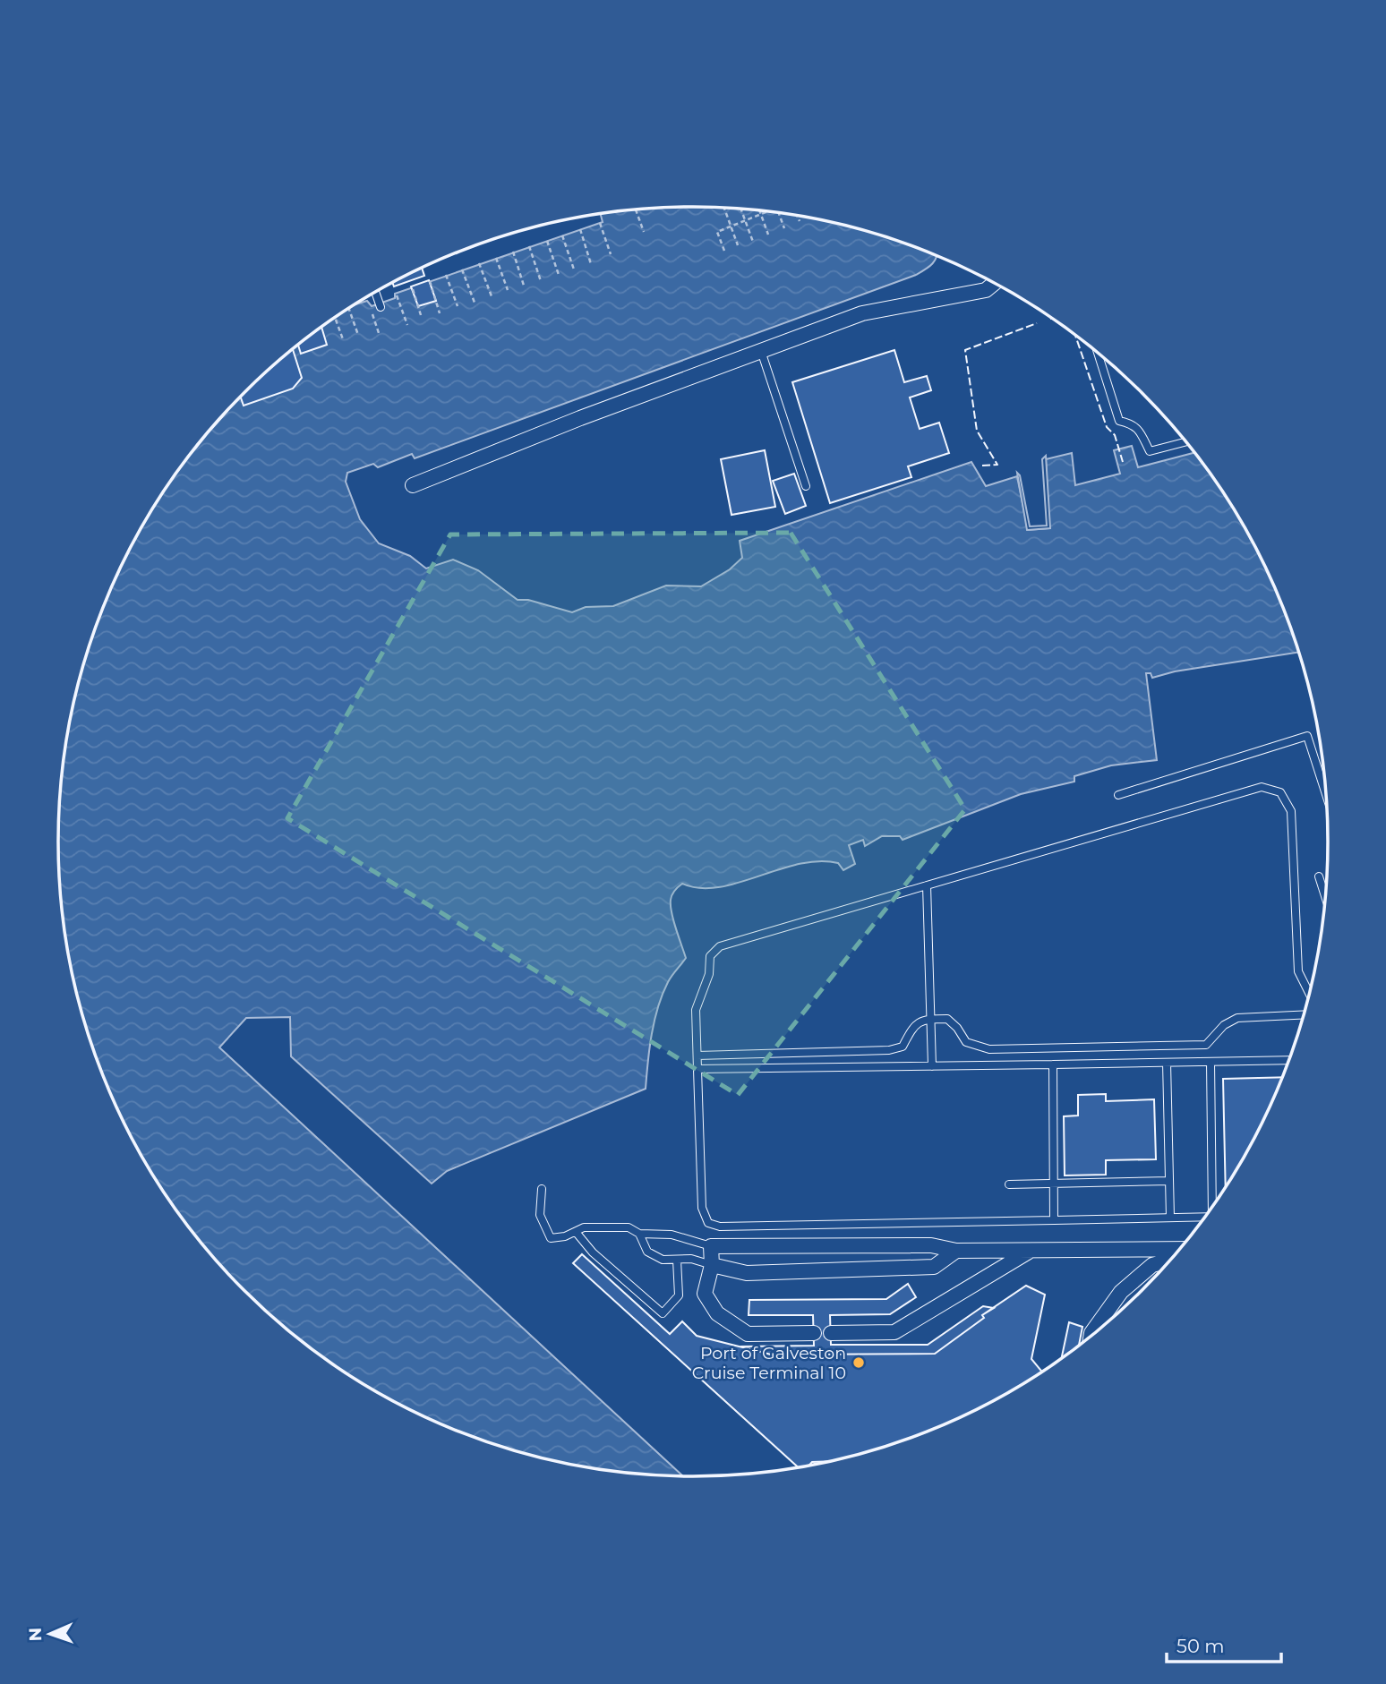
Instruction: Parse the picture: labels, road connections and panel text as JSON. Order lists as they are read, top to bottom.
{
  "places": ["Port of Galveston Cruise Terminal 10"],
  "scale_bar": "50 m",
  "north": "left"
}
